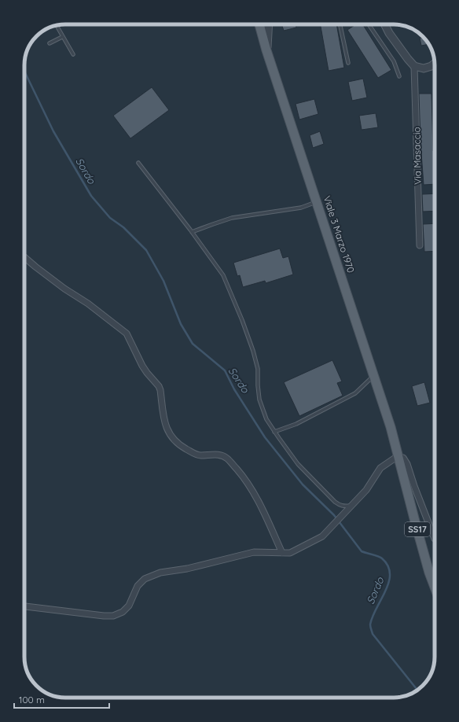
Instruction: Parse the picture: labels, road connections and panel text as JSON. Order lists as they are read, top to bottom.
{
  "streets": {
    "main road": ["Viale 3 Marzo 1970", "SS17"],
    "street": ["Via Masaccio"]
  },
  "crossings": [
    ["Viale 3 Marzo 1970", "SS17"]
  ],
  "water": ["Sordo"],
  "scale_bar": "100 m"
}
